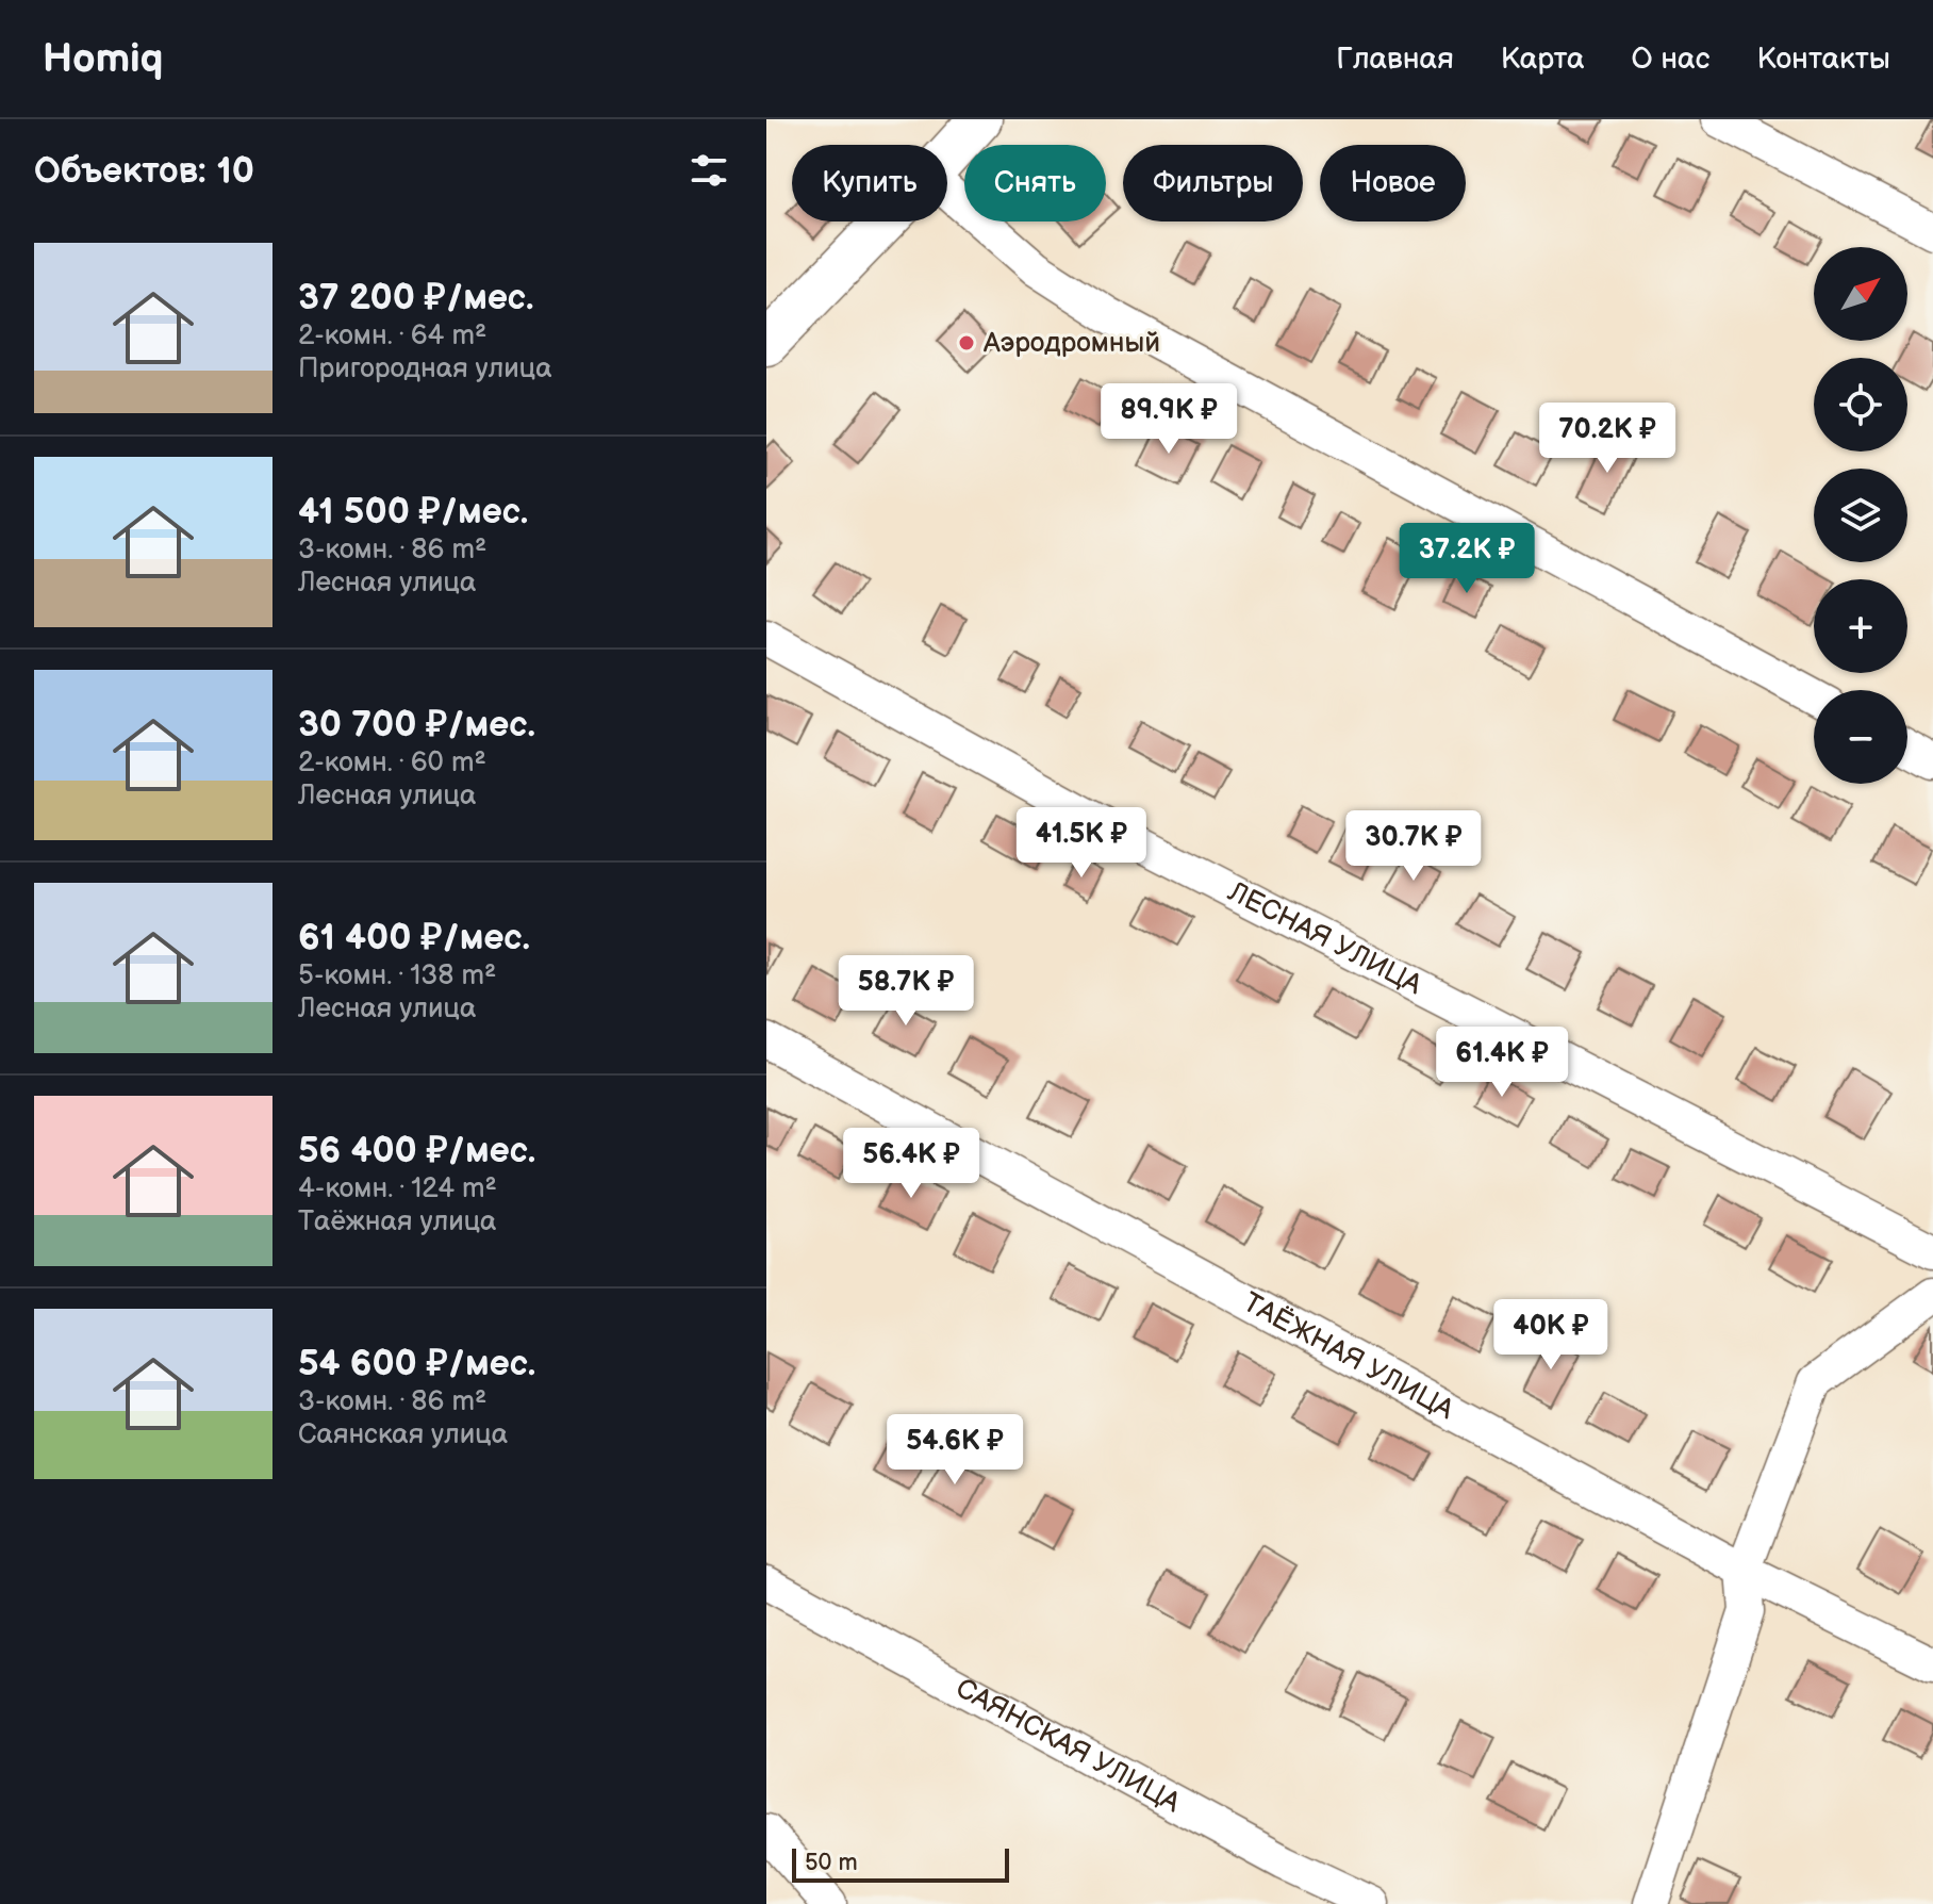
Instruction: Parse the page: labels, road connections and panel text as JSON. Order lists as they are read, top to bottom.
{
  "streets": {
    "street": ["ЛЕСНАЯ УЛИЦА", "ТАЁЖНАЯ УЛИЦА", "САЯНСКАЯ УЛИЦА"]
  },
  "places": ["Аэродромный"],
  "scale_bar": "50 m",
  "north": "top right",
  "page": {
    "header": "Homiq",
    "nav": [
      "Главная",
      "Карта",
      "О нас",
      "Контакты"
    ],
    "heading": "Объектов: 10",
    "chip": [
      "Купить",
      "Снять",
      "Фильтры",
      "Новое"
    ],
    "list": [
      {
        "name": "37 200 ₽/мес.",
        "note": "2-комн. · 64 m² · Пригородная улица"
      },
      {
        "name": "41 500 ₽/мес.",
        "note": "3-комн. · 86 m² · Лесная улица"
      },
      {
        "name": "30 700 ₽/мес.",
        "note": "2-комн. · 60 m² · Лесная улица"
      },
      {
        "name": "61 400 ₽/мес.",
        "note": "5-комн. · 138 m² · Лесная улица"
      },
      {
        "name": "56 400 ₽/мес.",
        "note": "4-комн. · 124 m² · Таёжная улица"
      },
      {
        "name": "54 600 ₽/мес.",
        "note": "3-комн. · 86 m² · Саянская улица"
      }
    ],
    "map_buttons": ["+", "−"],
    "price": [
      "89.9K ₽",
      "70.2K ₽",
      "37.2K ₽",
      "41.5K ₽",
      "30.7K ₽",
      "58.7K ₽",
      "61.4K ₽",
      "56.4K ₽",
      "40K ₽",
      "54.6K ₽"
    ],
    "scale": "50 m"
  }
}
